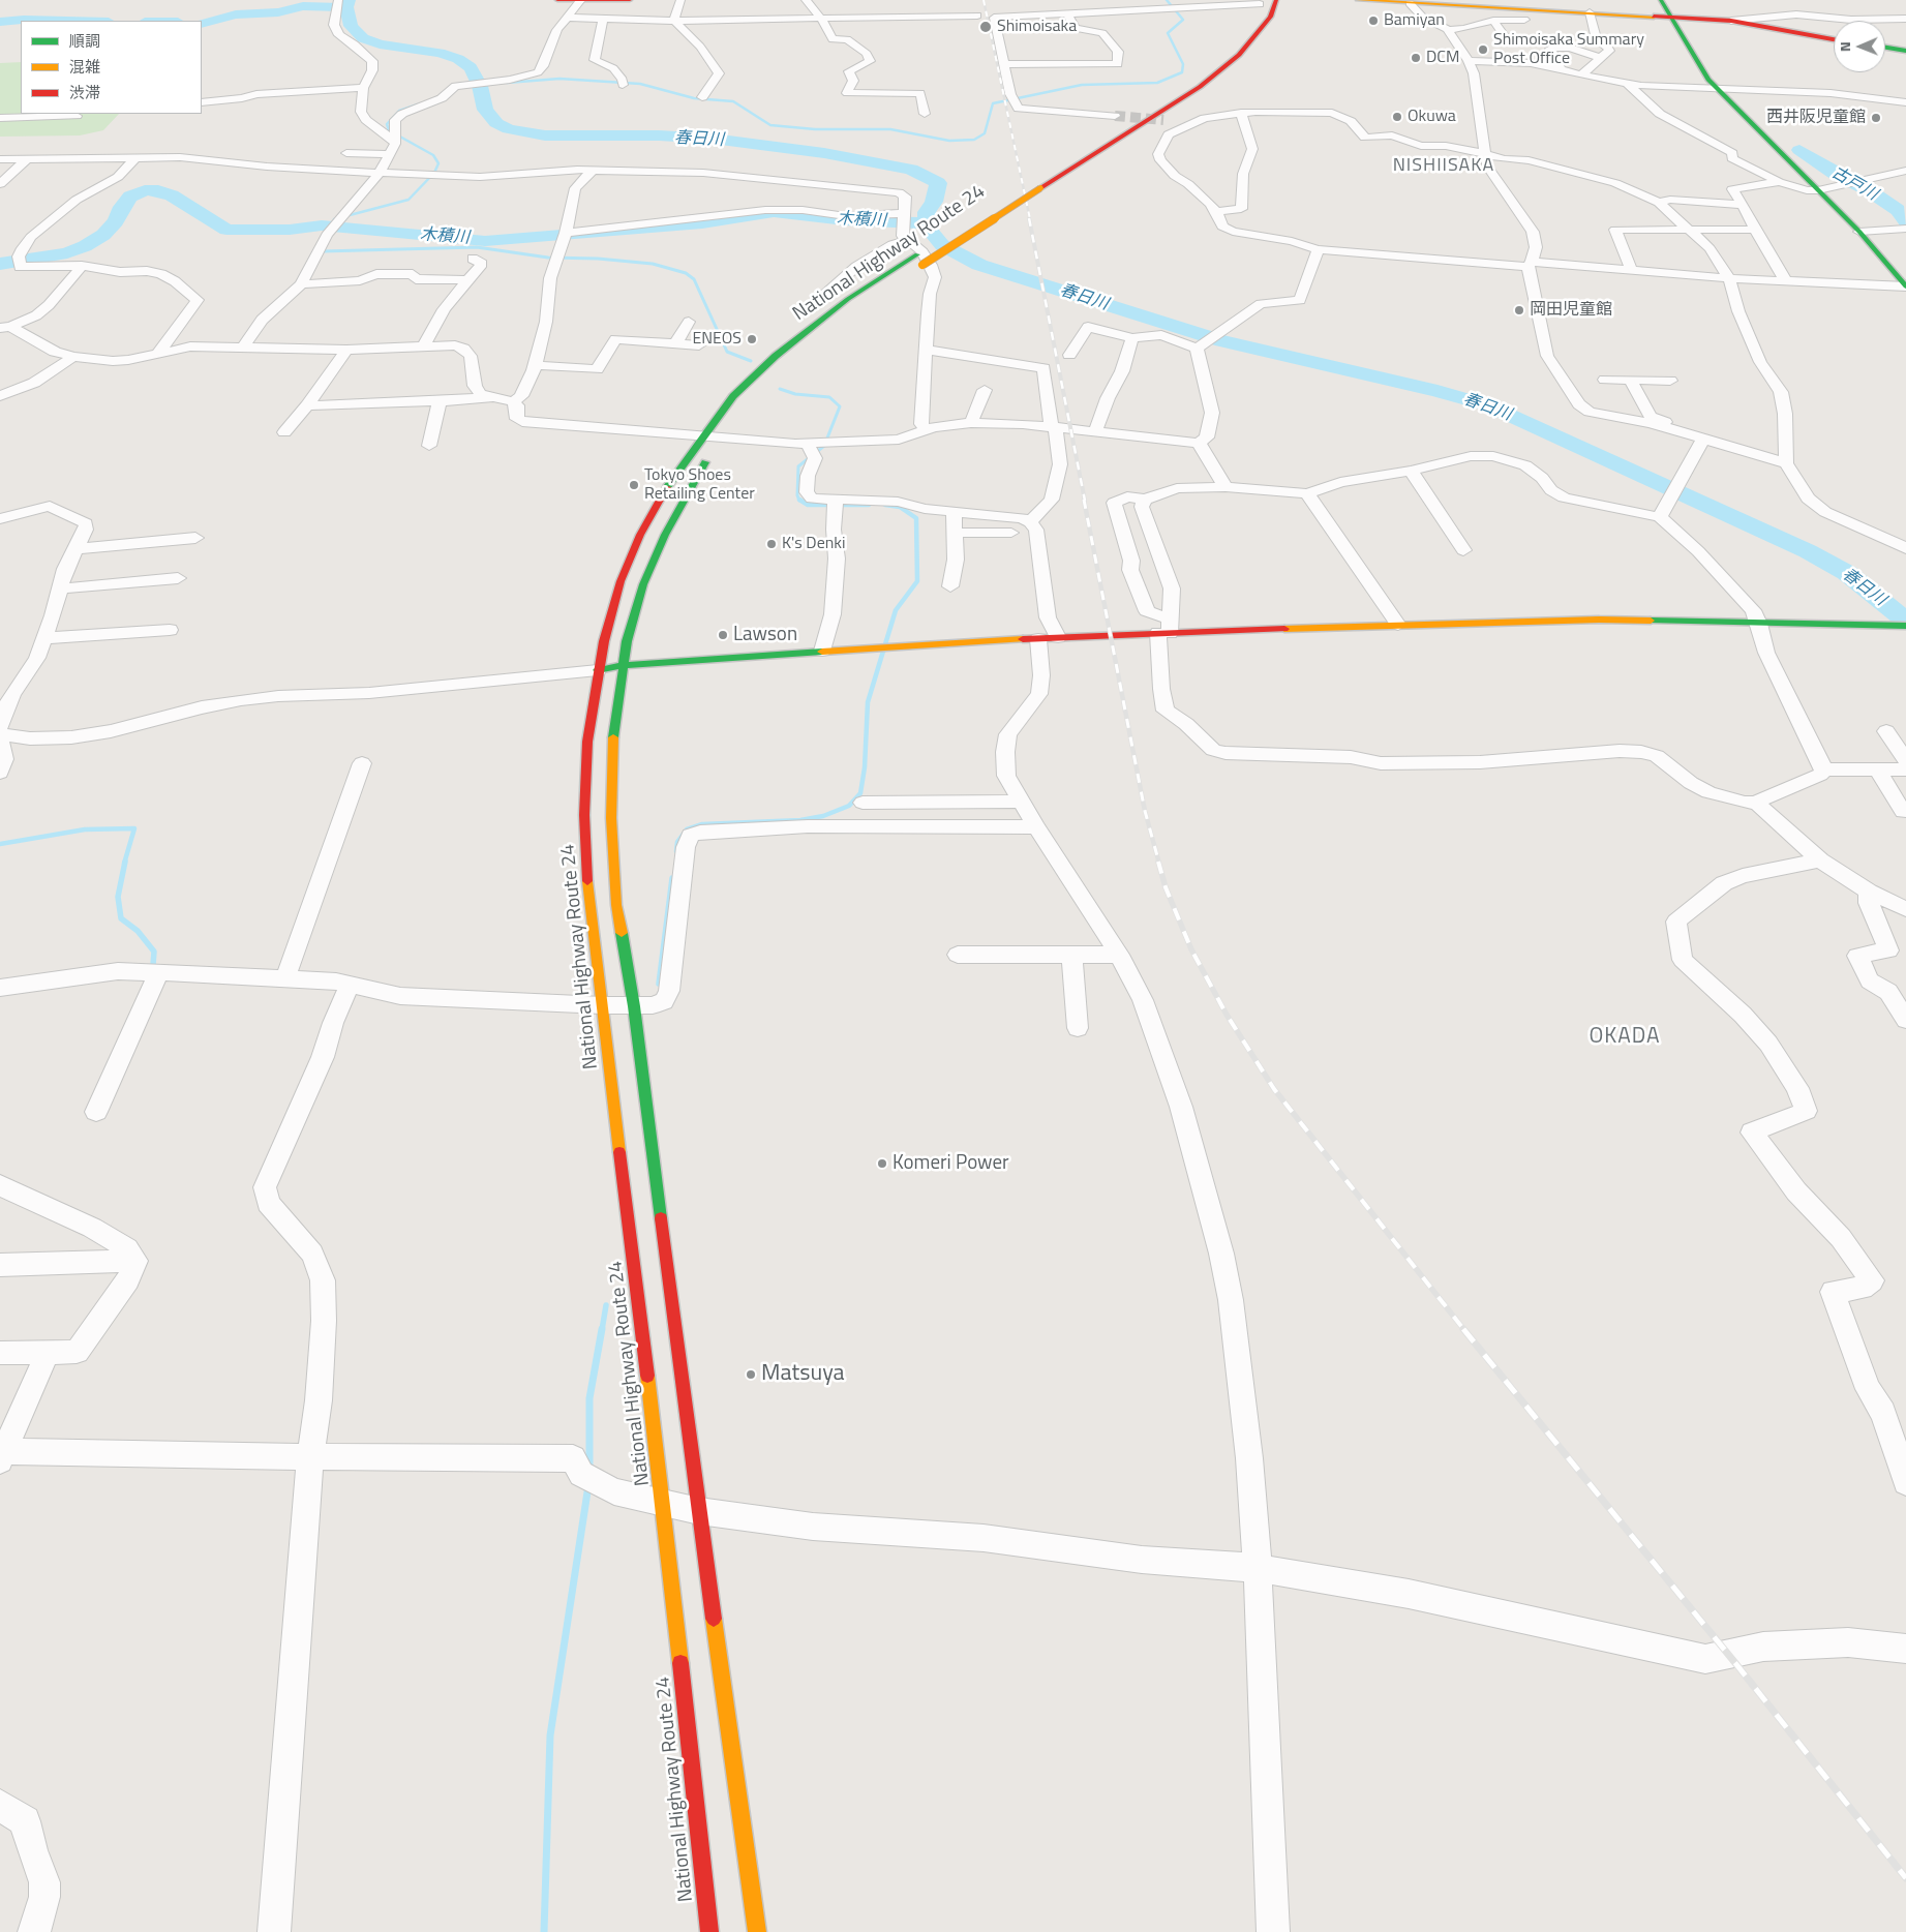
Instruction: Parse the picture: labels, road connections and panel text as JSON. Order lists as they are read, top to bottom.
{
  "streets": {
    "main road": ["National Highway Route 24"]
  },
  "districts": ["NISHIISAKA", "OKADA"],
  "water": ["春日川", "古戸川", "木積川"],
  "places": [
    "Bamiyan",
    "Shimoisaka",
    "Shimoisaka Summary Post Office",
    "DCM",
    "Okuwa",
    "西井阪児童館",
    "岡田児童館",
    "ENEOS",
    "Tokyo Shoes Retailing Center",
    "K's Denki",
    "Lawson",
    "Komeri Power",
    "Matsuya"
  ],
  "legend": ["順調", "混雑", "渋滞"],
  "north": "left"
}
